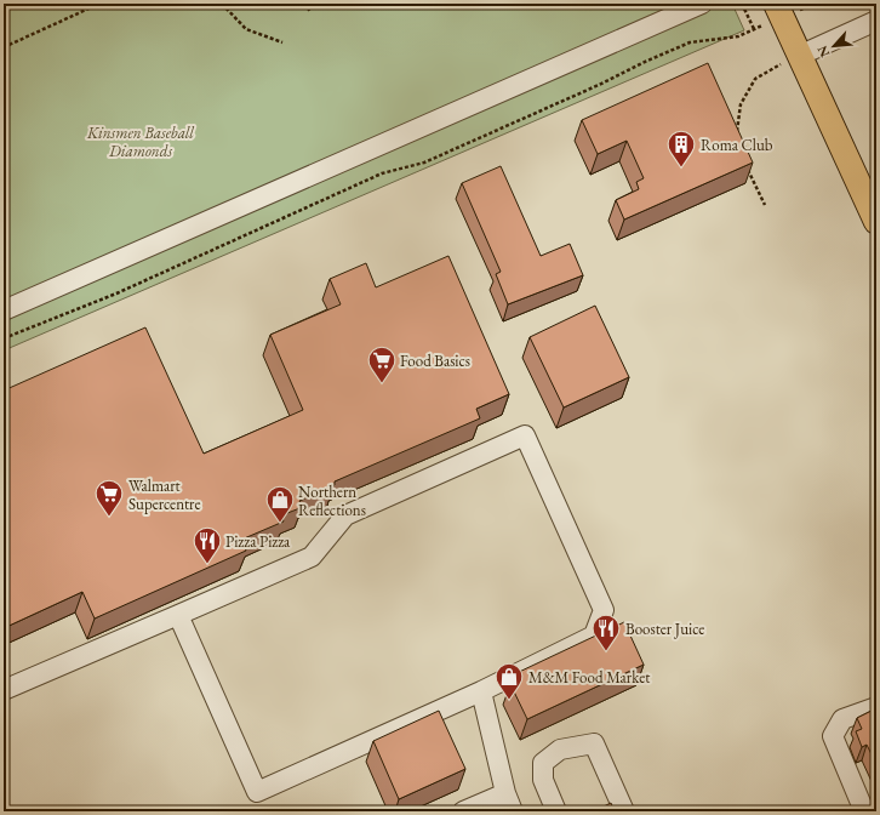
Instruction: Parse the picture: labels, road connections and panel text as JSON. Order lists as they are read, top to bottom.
{
  "parks": ["Kinsmen Baseball Diamonds"],
  "places": {
    "building": ["Roma Club"],
    "supermarket": ["Food Basics", "Walmart Supercentre"],
    "shop": ["Northern Reflections", "M&M Food Market"],
    "restaurant": ["Pizza Pizza", "Booster Juice"]
  },
  "north": "bottom left"
}
